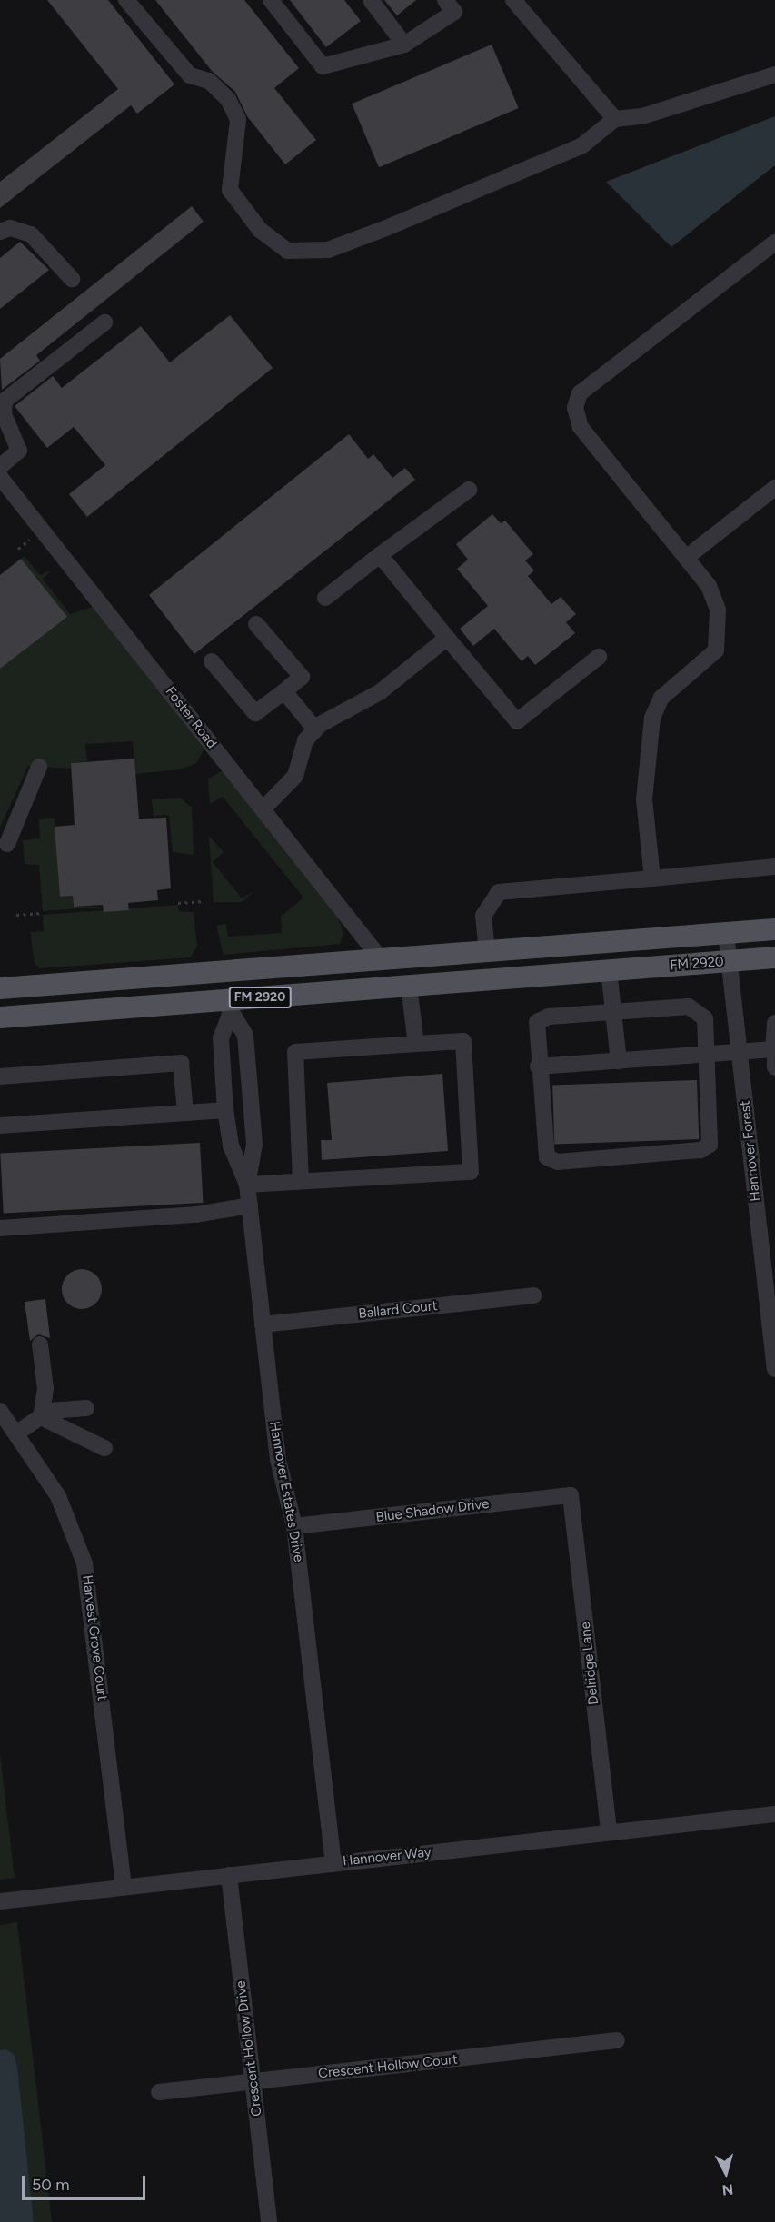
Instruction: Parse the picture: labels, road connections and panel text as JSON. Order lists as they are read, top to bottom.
{
  "streets": {
    "main road": ["FM 2920"],
    "street": [
      "Foster Road",
      "Hannover Forest",
      "Ballard Court",
      "Hannover Estates Drive",
      "Blue Shadow Drive",
      "Harvest Grove Court",
      "Delridge Lane",
      "Hannover Way",
      "Crescent Hollow Drive",
      "Crescent Hollow Court"
    ]
  },
  "crossings": [
    ["Foster Road", "FM 2920"],
    ["FM 2920", "Hannover Forest"],
    ["FM 2920", "Hannover Estates Drive"],
    ["Ballard Court", "Hannover Estates Drive"],
    ["Hannover Estates Drive", "Blue Shadow Drive"],
    ["Hannover Estates Drive", "Hannover Way"],
    ["Blue Shadow Drive", "Delridge Lane"],
    ["Harvest Grove Court", "Hannover Way"],
    ["Delridge Lane", "Hannover Way"],
    ["Hannover Way", "Crescent Hollow Drive"],
    ["Crescent Hollow Drive", "Crescent Hollow Court"]
  ],
  "scale_bar": "50 m",
  "north": "bottom"
}
